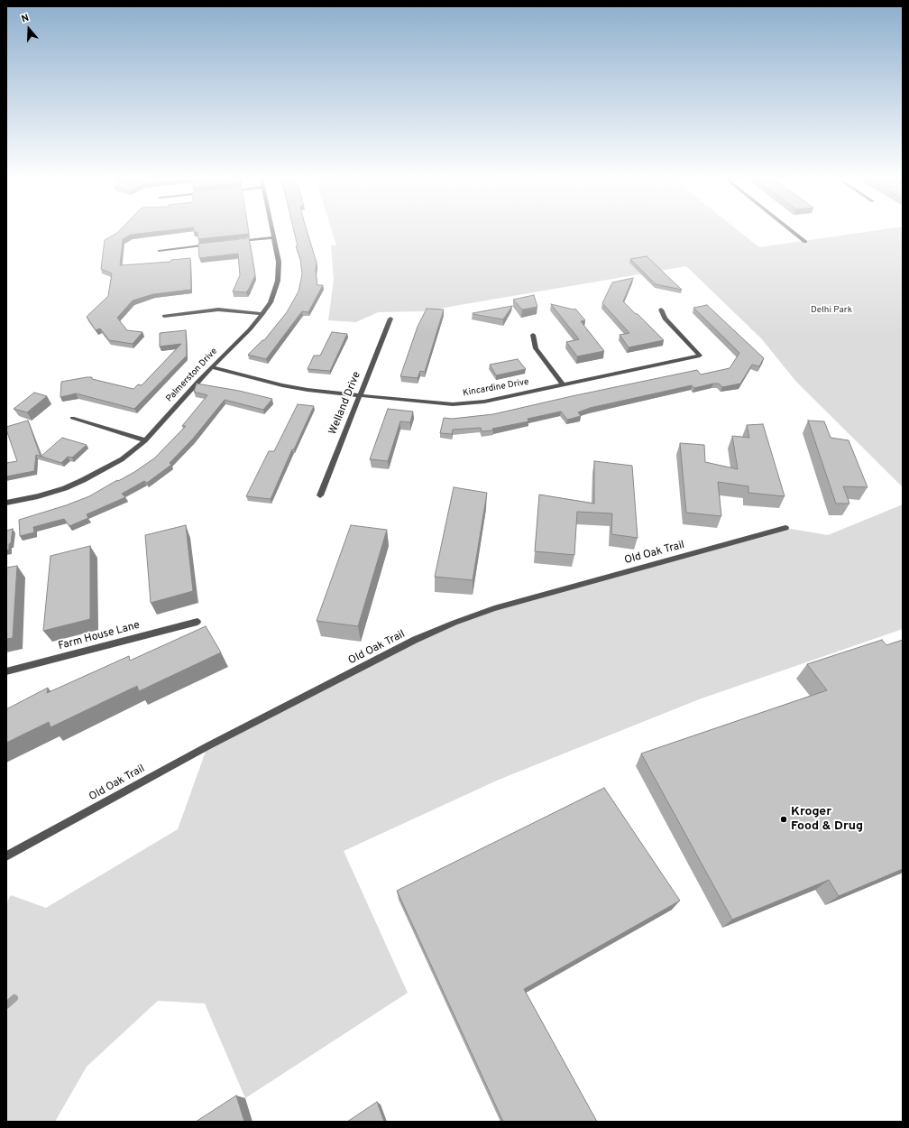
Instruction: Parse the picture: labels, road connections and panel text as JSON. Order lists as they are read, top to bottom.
{
  "streets": {
    "street": [
      "Palmerston Drive",
      "Kincardine Drive",
      "Welland Drive",
      "Old Oak Trail",
      "Farm House Lane"
    ]
  },
  "crossings": [
    ["Palmerston Drive", "Kincardine Drive"],
    ["Kincardine Drive", "Welland Drive"]
  ],
  "parks": ["Delhi Park"],
  "places": ["Kroger Food & Drug"],
  "north": "top"
}
